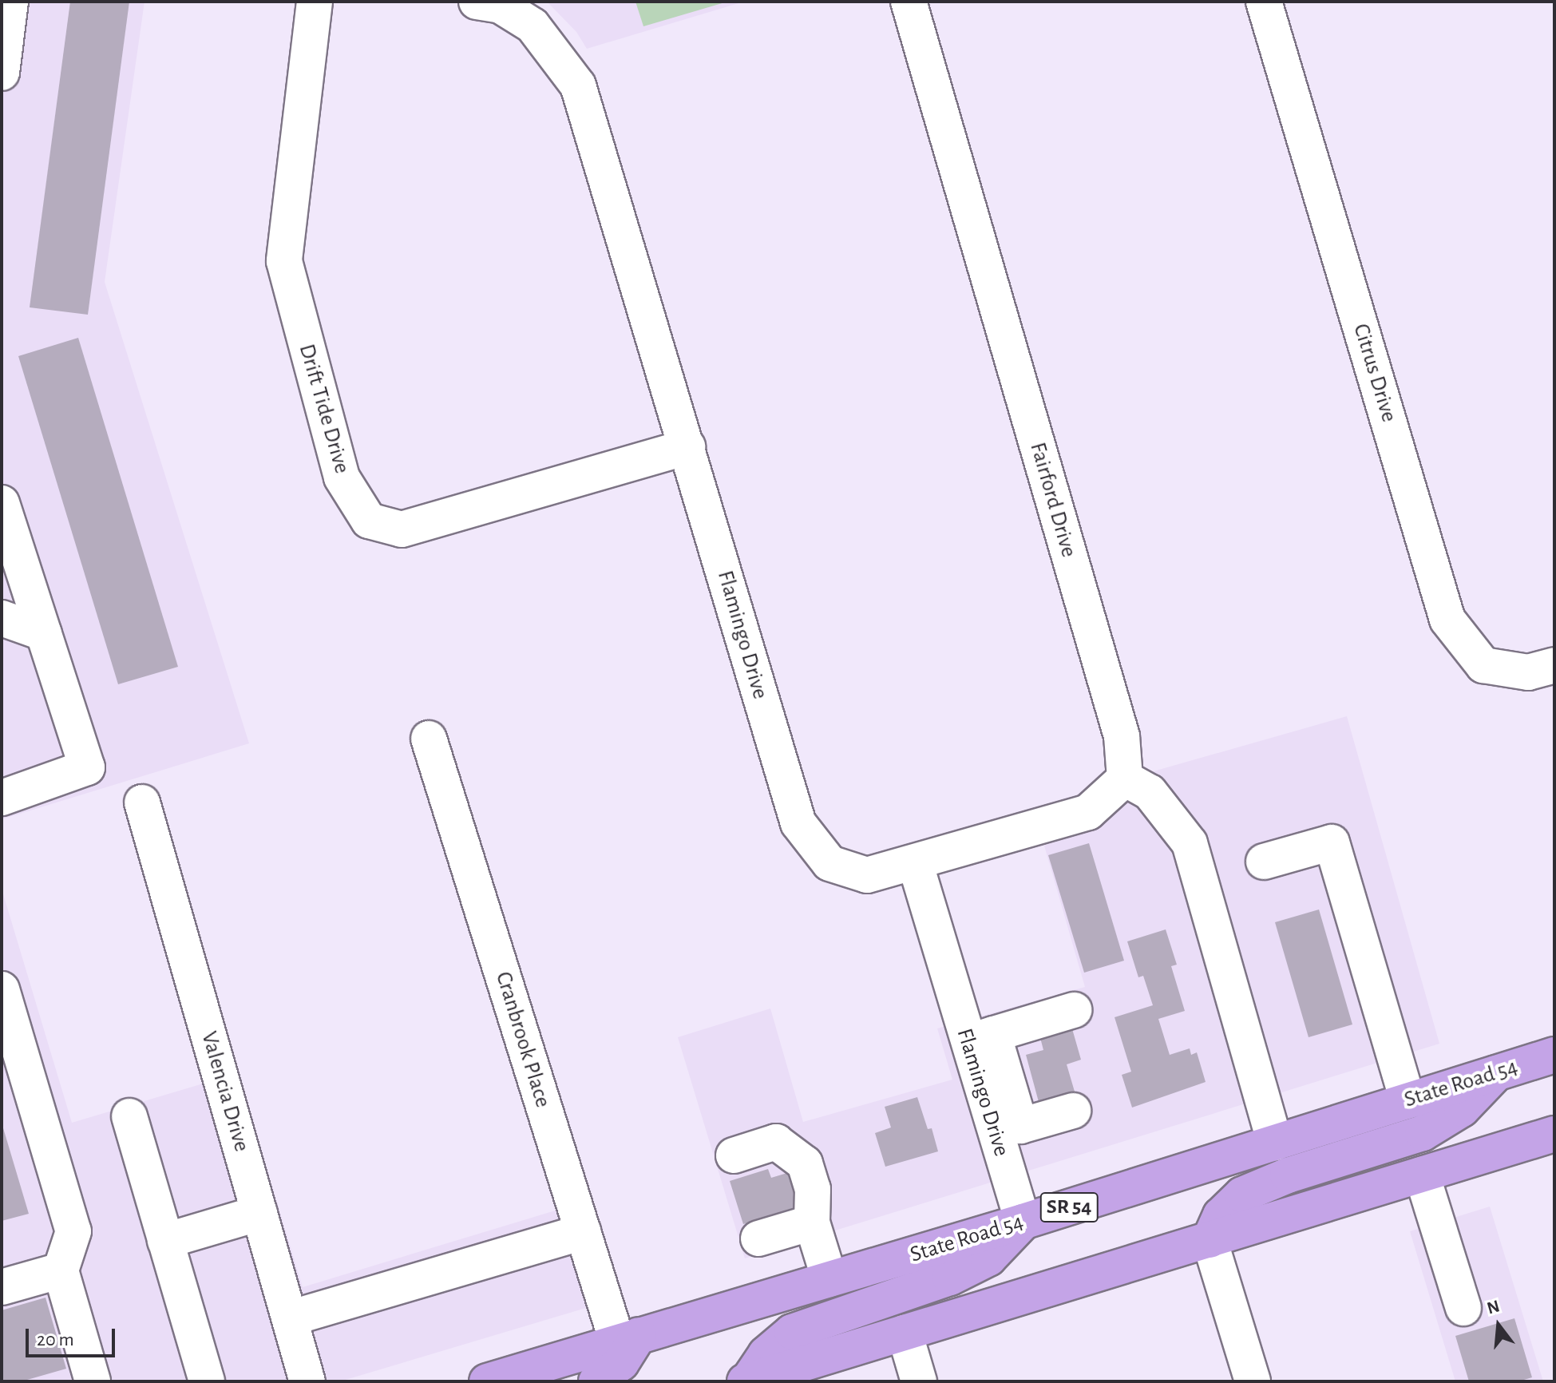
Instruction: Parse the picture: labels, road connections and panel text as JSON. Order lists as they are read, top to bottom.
{
  "streets": {
    "main road": ["State Road 54", "SR 54"],
    "street": [
      "Citrus Drive",
      "Drift Tide Drive",
      "Fairford Drive",
      "Flamingo Drive",
      "Cranbrook Place",
      "Valencia Drive"
    ]
  },
  "crossings": [
    ["Drift Tide Drive", "Flamingo Drive"],
    ["Flamingo Drive", "State Road 54"],
    ["Cranbrook Place", "State Road 54"]
  ],
  "scale_bar": "20 m",
  "north": "top"
}
